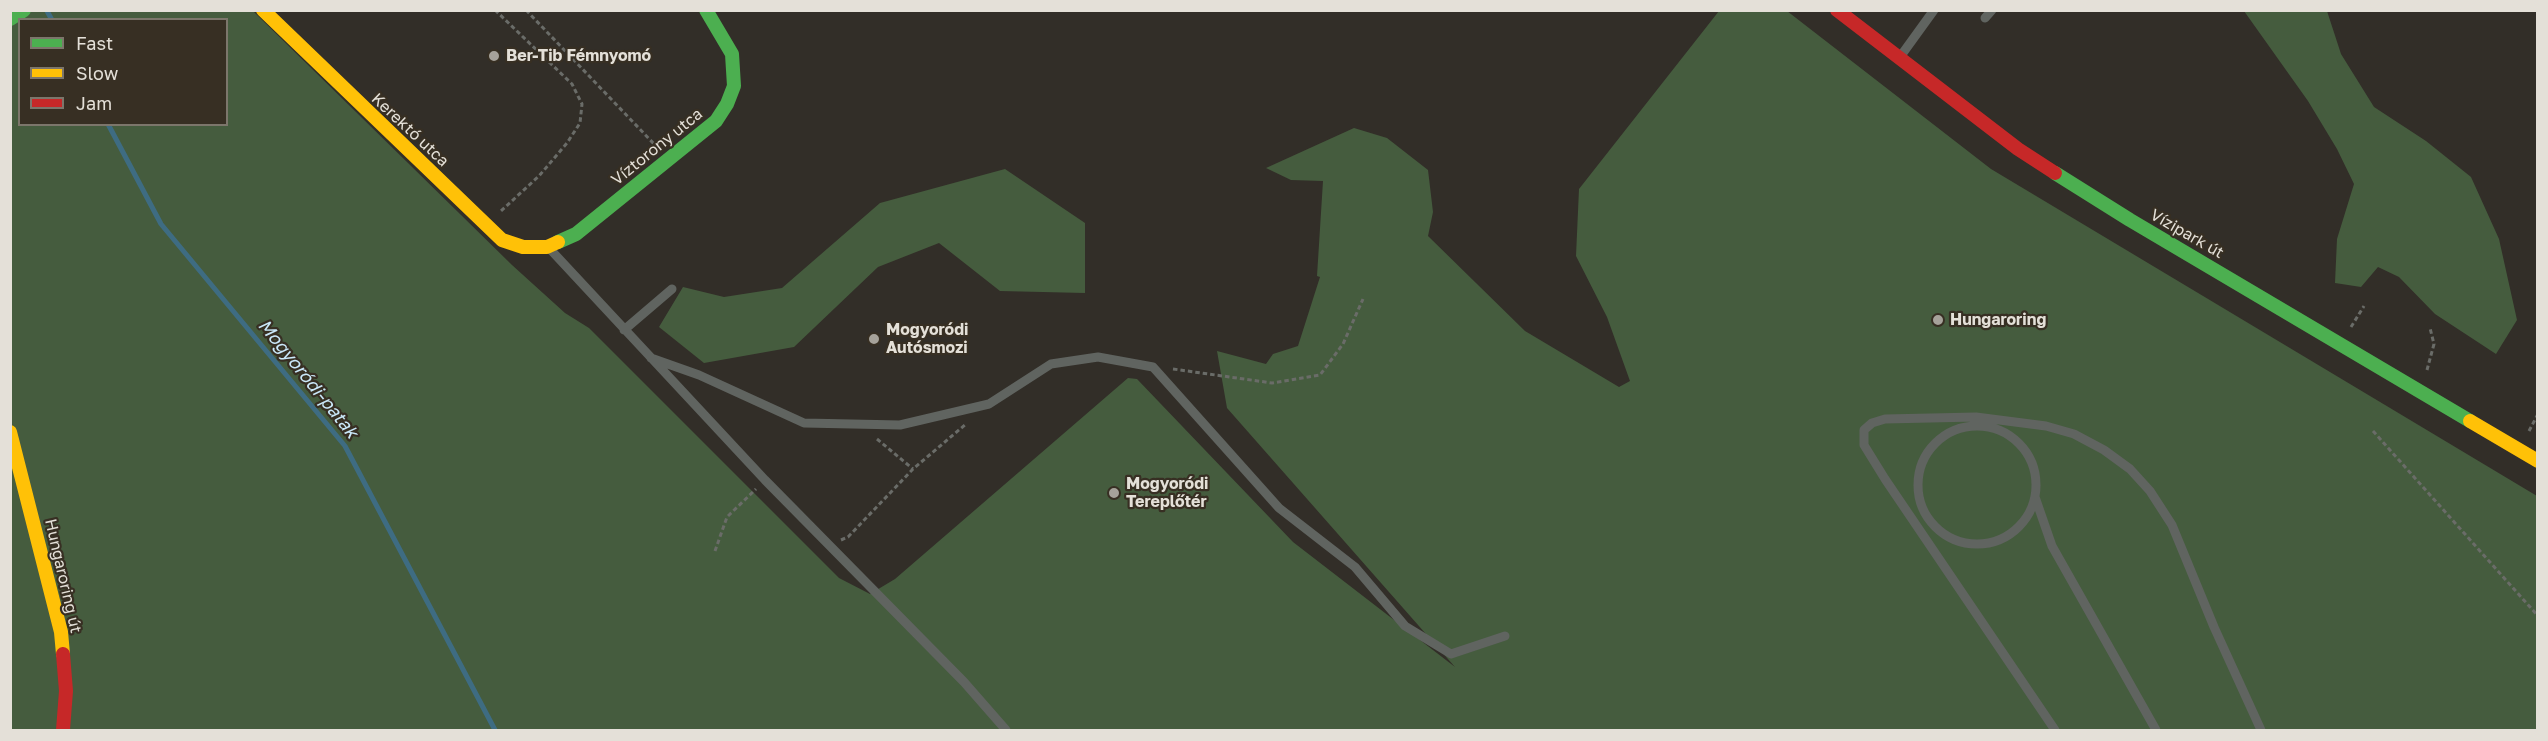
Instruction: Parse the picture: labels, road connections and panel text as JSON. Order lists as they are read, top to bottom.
{
  "streets": {
    "street": [
      "Kerektó utca",
      "Víztorony utca",
      "Vízipark út",
      "Hungaroring út"
    ]
  },
  "crossings": [
    ["Kerektó utca", "Víztorony utca"]
  ],
  "water": ["Mogyoródi-patak"],
  "places": [
    "Ber-Tib Fémnyomó",
    "Hungaroring",
    "Mogyoródi Autósmozi",
    "Mogyoródi Tereplőtér"
  ],
  "legend": ["Fast", "Slow", "Jam"]
}
